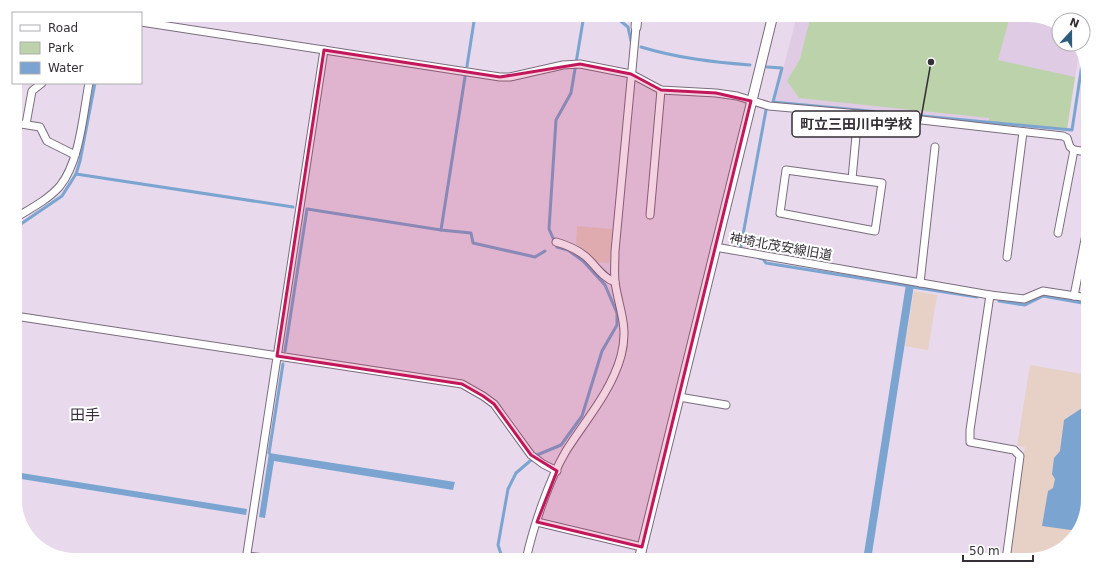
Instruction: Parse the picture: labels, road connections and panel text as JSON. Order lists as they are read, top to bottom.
{
  "streets": {
    "street": ["神埼北茂安線旧道"]
  },
  "districts": ["田手"],
  "places": ["町立三田川中学校"],
  "legend": ["Road", "Park", "Water"],
  "scale_bar": "50 m",
  "north": "top"
}
